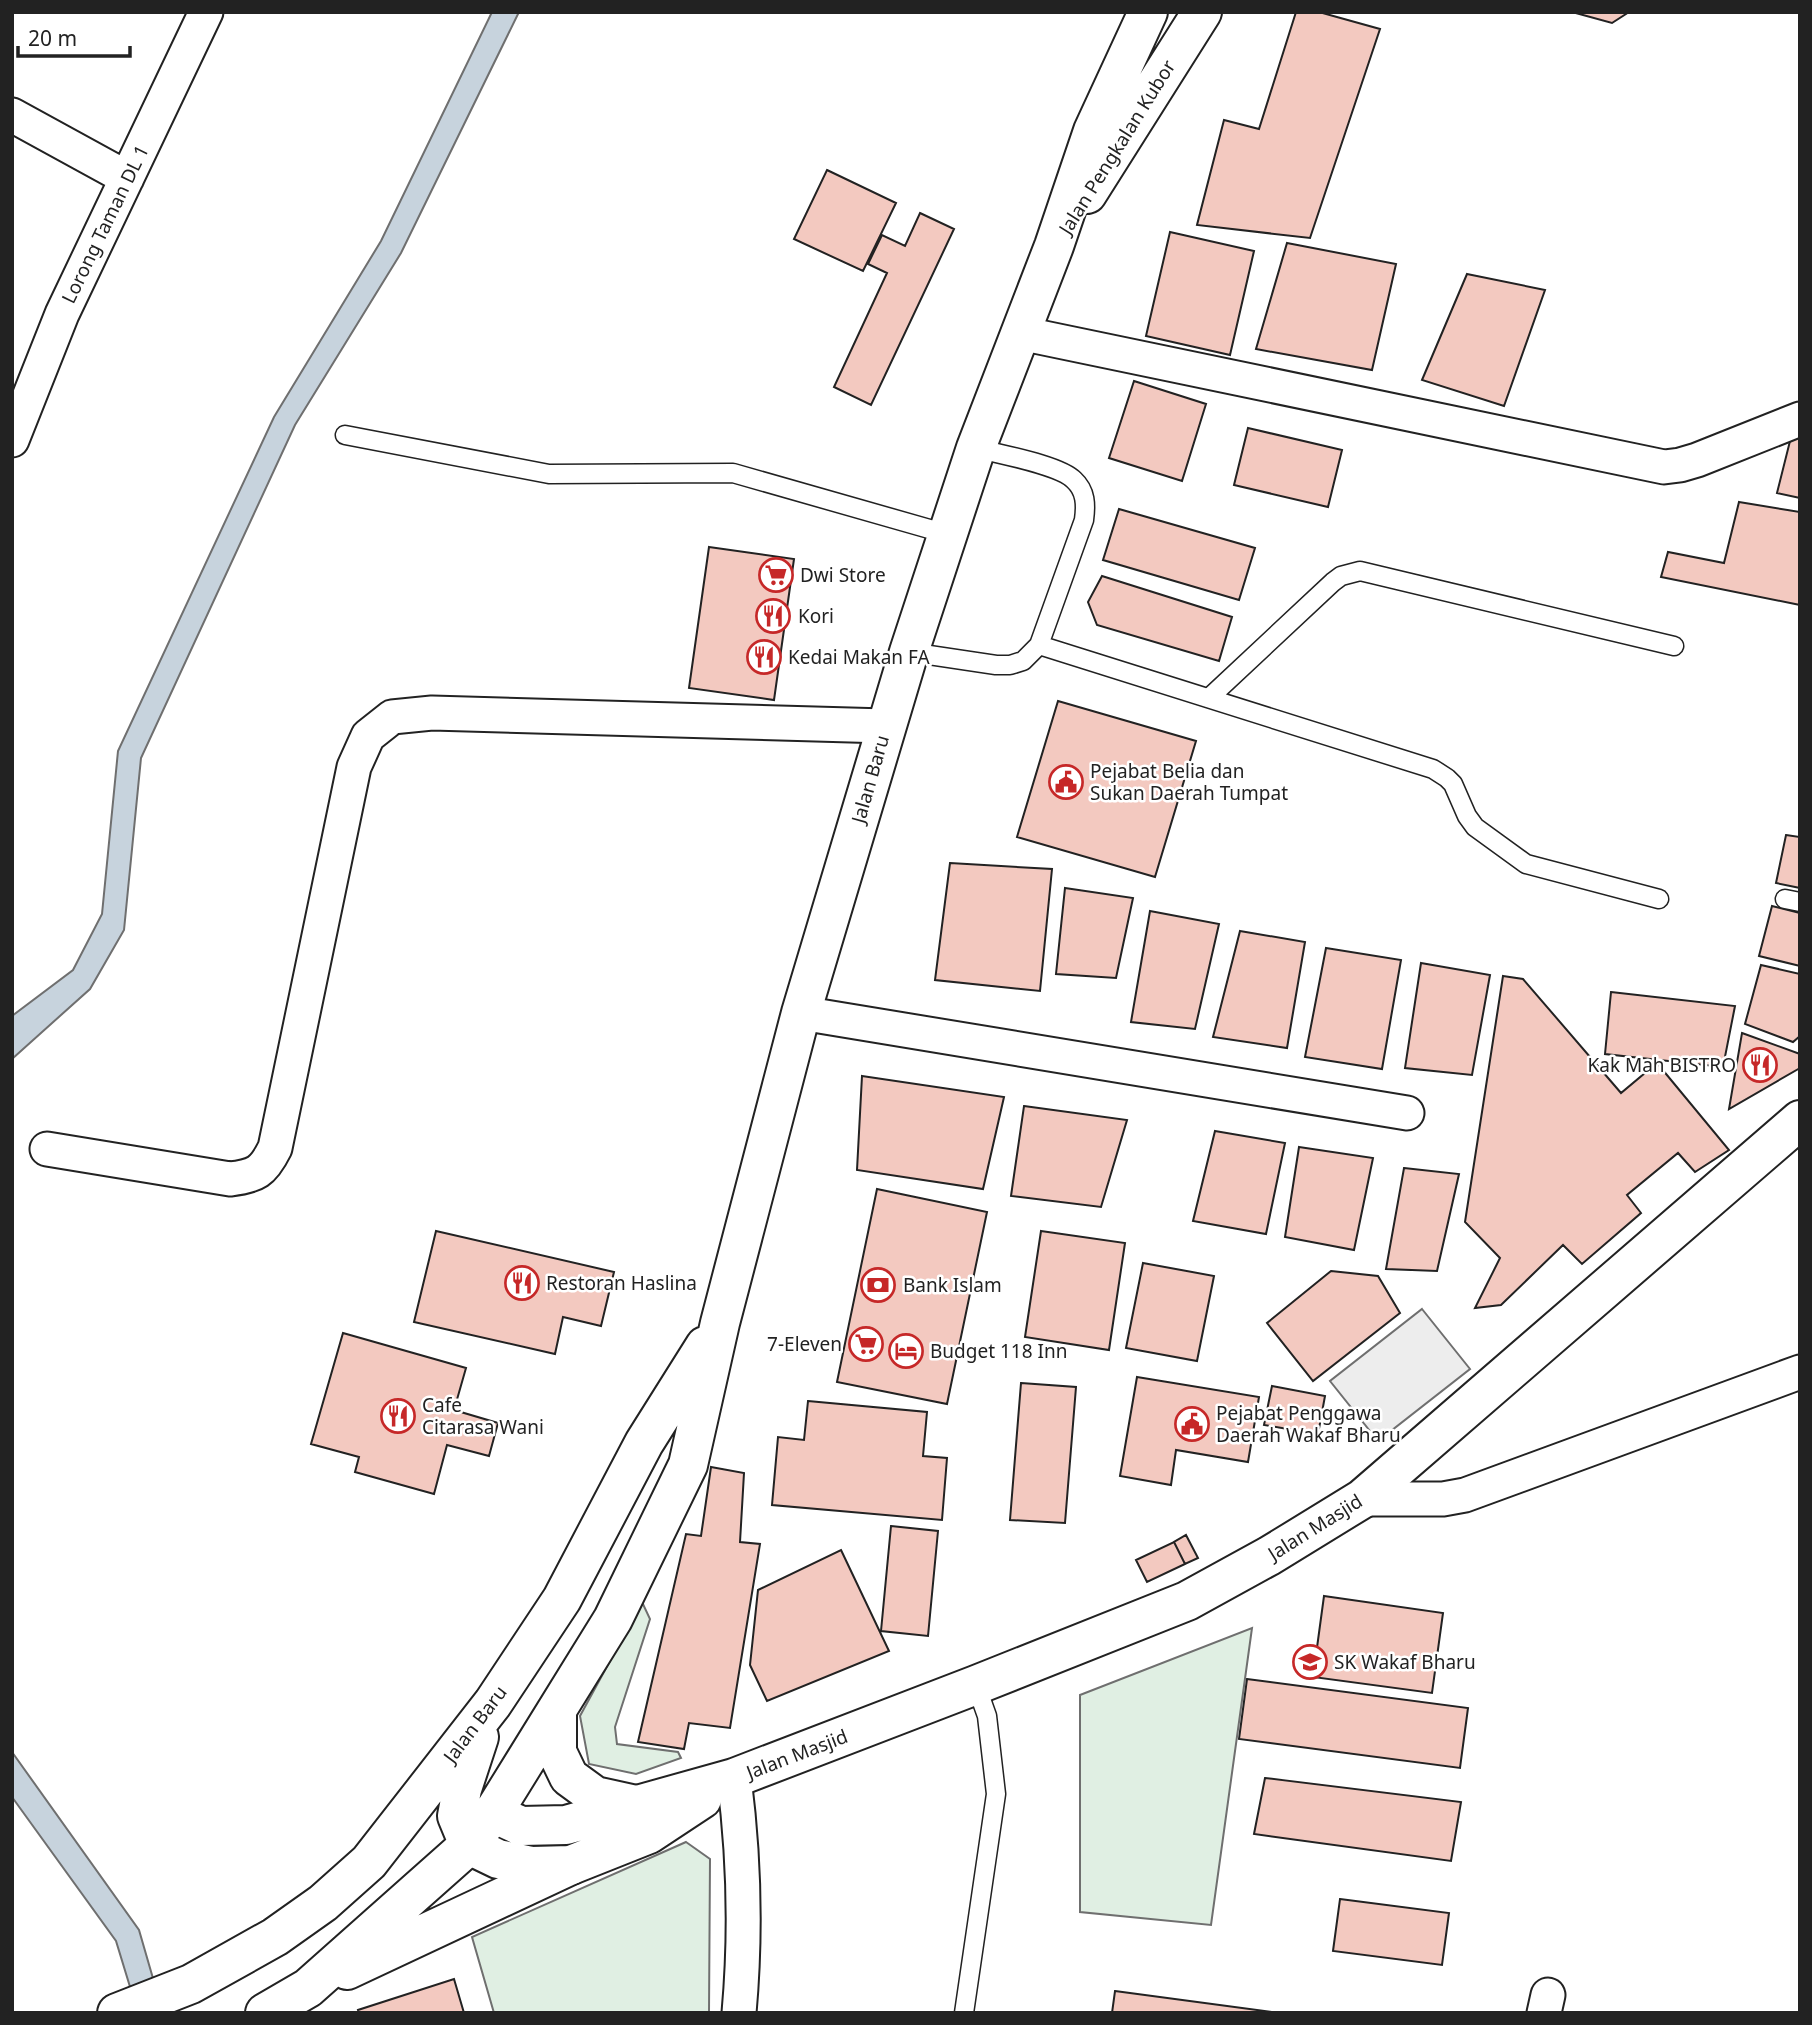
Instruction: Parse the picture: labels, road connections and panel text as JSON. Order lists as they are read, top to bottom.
{
  "streets": {
    "main road": ["Jalan Pengkalan Kubor", "Jalan Baru", "Jalan Masjid"],
    "street": ["Lorong Taman DL 1"]
  },
  "crossings": [
    ["Jalan Pengkalan Kubor", "Jalan Baru"],
    ["Jalan Baru", "Jalan Masjid"]
  ],
  "places": {
    "supermarket": ["Dwi Store", "7-Eleven"],
    "restaurant": [
      "Kori",
      "Kedai Makan FA",
      "Kak Mah BISTRO",
      "Restoran Haslina",
      "Cafe Citarasa Wani"
    ],
    "public building": ["Pejabat Belia dan Sukan Daerah Tumpat", "Pejabat Penggawa Daerah Wakaf Bharu"],
    "bank": ["Bank Islam"],
    "hotel": ["Budget 118 Inn"],
    "school or university": ["SK Wakaf Bharu"]
  },
  "scale_bar": "20 m"
}
